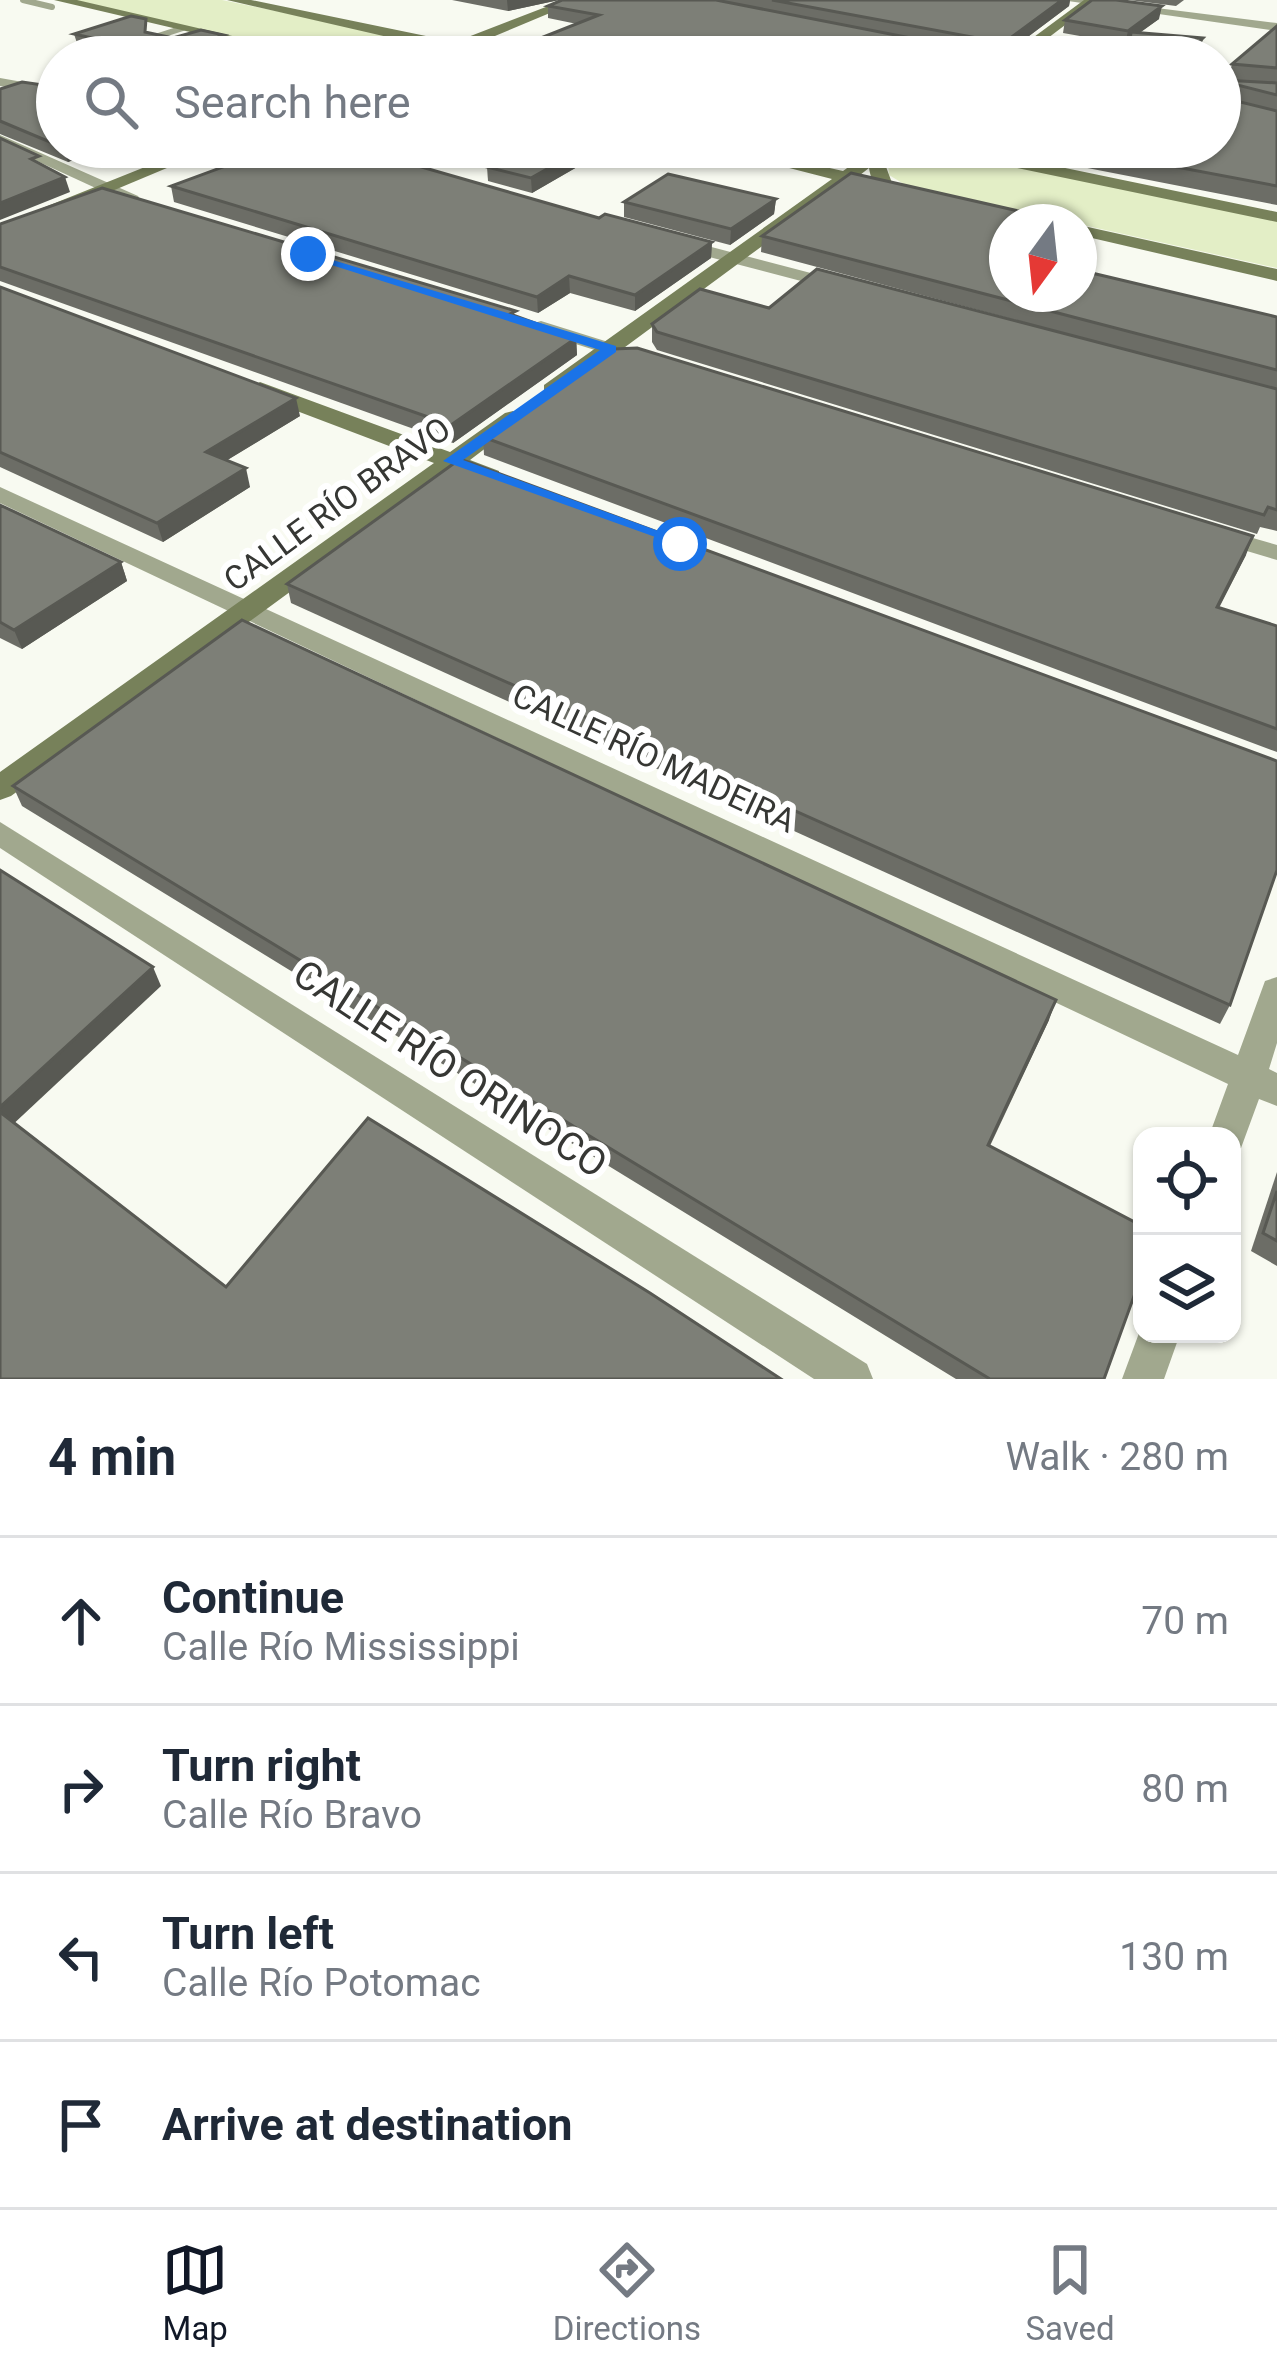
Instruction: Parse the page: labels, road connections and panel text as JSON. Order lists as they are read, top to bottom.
{
  "streets": {
    "street": ["CALLE RÍO BRAVO", "CALLE RÍO MADEIRA", "CALLE RÍO ORINOCO"]
  },
  "crossings": [
    ["CALLE RÍO BRAVO", "CALLE RÍO MADEIRA"]
  ],
  "north": "bottom",
  "page": {
    "search": "Search here",
    "heading": ["4 min", "Walk · 280 m"],
    "list": [
      ["Continue", "Calle Río Mississippi", "70 m"],
      ["Turn right", "Calle Río Bravo", "80 m"],
      ["Turn left", "Calle Río Potomac", "130 m"],
      "Arrive at destination"
    ],
    "nav": ["Map", "Directions", "Saved"]
  }
}
